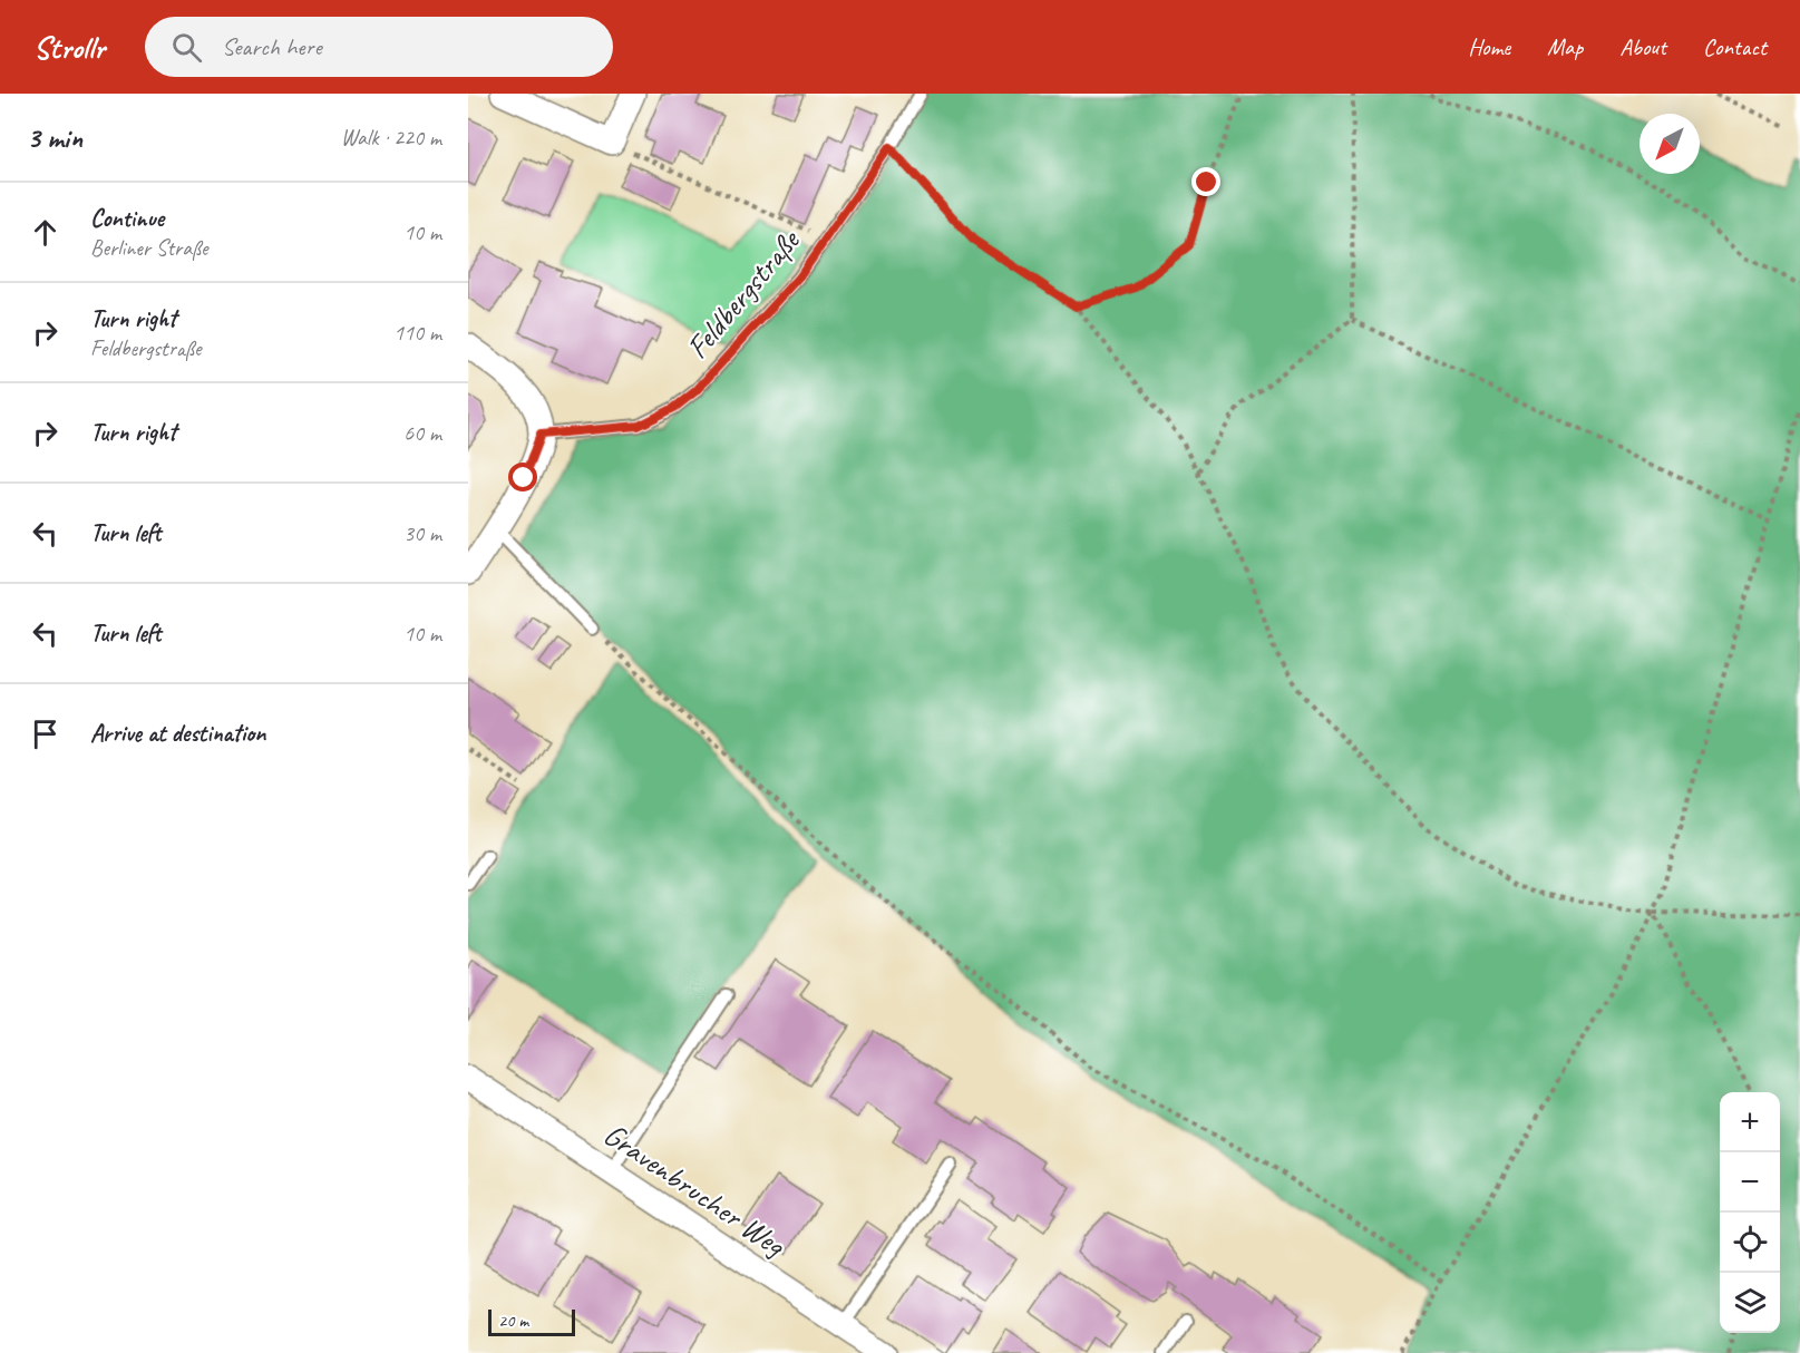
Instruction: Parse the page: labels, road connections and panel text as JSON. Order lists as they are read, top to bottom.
{
  "streets": {
    "street": ["Gravenbrucher Weg"],
    "lane": ["Feldbergstraße"]
  },
  "scale_bar": "20 m",
  "north": "bottom left",
  "page": {
    "header": "Strollr",
    "search": "Search here",
    "nav": [
      "Home",
      "Map",
      "About",
      "Contact"
    ],
    "heading": ["3 min", "Walk · 220 m"],
    "list": [
      ["Continue", "Berliner Straße", "10 m"],
      ["Turn right", "Feldbergstraße", "110 m"],
      ["Turn right", "60 m"],
      ["Turn left", "30 m"],
      ["Turn left", "10 m"],
      "Arrive at destination"
    ],
    "map_buttons": ["+", "−"],
    "scale": "20 m"
  }
}
